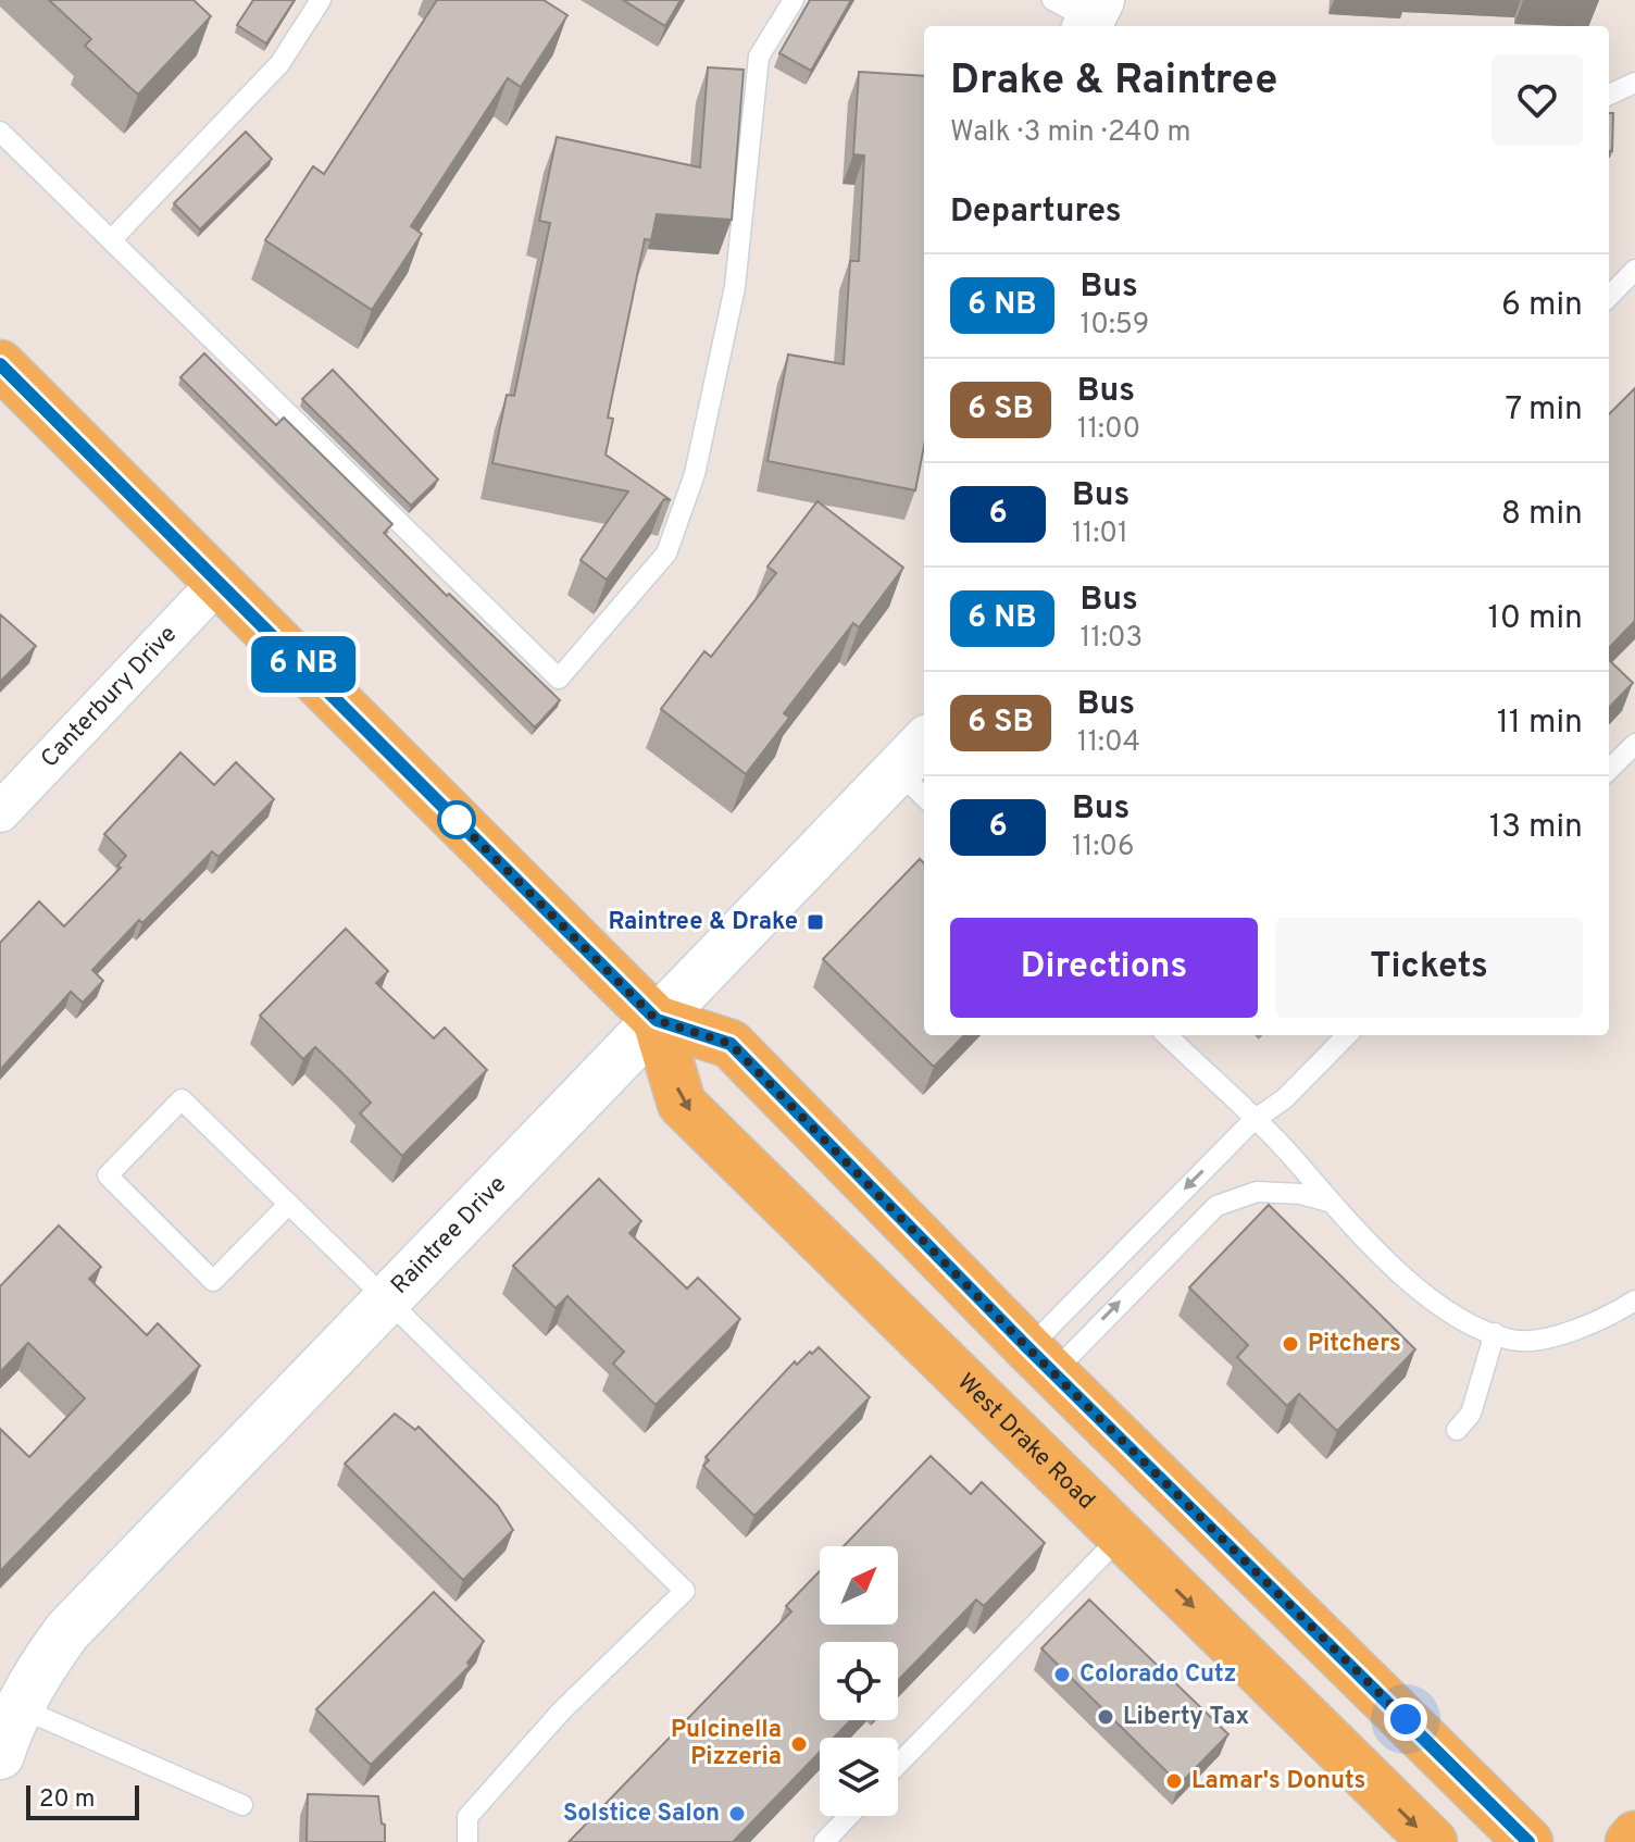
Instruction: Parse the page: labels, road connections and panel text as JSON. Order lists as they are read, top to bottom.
{
  "streets": {
    "main road": ["West Drake Road"],
    "street": ["Canterbury Drive", "Raintree Drive"]
  },
  "crossings": [
    ["Canterbury Drive", "West Drake Road"],
    ["Raintree Drive", "West Drake Road"]
  ],
  "places": {
    "transit": ["Raintree & Drake"],
    "other": [
      "Pitchers",
      "Colorado Cutz",
      "Liberty Tax",
      "Pulcinella Pizzeria",
      "Lamar's Donuts",
      "Solstice Salon"
    ]
  },
  "scale_bar": "20 m",
  "north": "top right",
  "page": {
    "on_map": "6 NB",
    "heading": [
      ["Drake & Raintree", "Walk · 3 min · 240 m"],
      "Departures"
    ],
    "list": [
      {
        "mark": "6 NB",
        "name": "Bus",
        "note": "10:59",
        "value": "6 min"
      },
      {
        "mark": "6 SB",
        "name": "Bus",
        "note": "11:00",
        "value": "7 min"
      },
      {
        "mark": "6",
        "name": "Bus",
        "note": "11:01",
        "value": "8 min"
      },
      {
        "mark": "6 NB",
        "name": "Bus",
        "note": "11:03",
        "value": "10 min"
      },
      {
        "mark": "6 SB",
        "name": "Bus",
        "note": "11:04",
        "value": "11 min"
      },
      {
        "mark": "6",
        "name": "Bus",
        "note": "11:06",
        "value": "13 min"
      }
    ],
    "buttons": ["Directions", "Tickets"],
    "scale": "20 m"
  }
}
